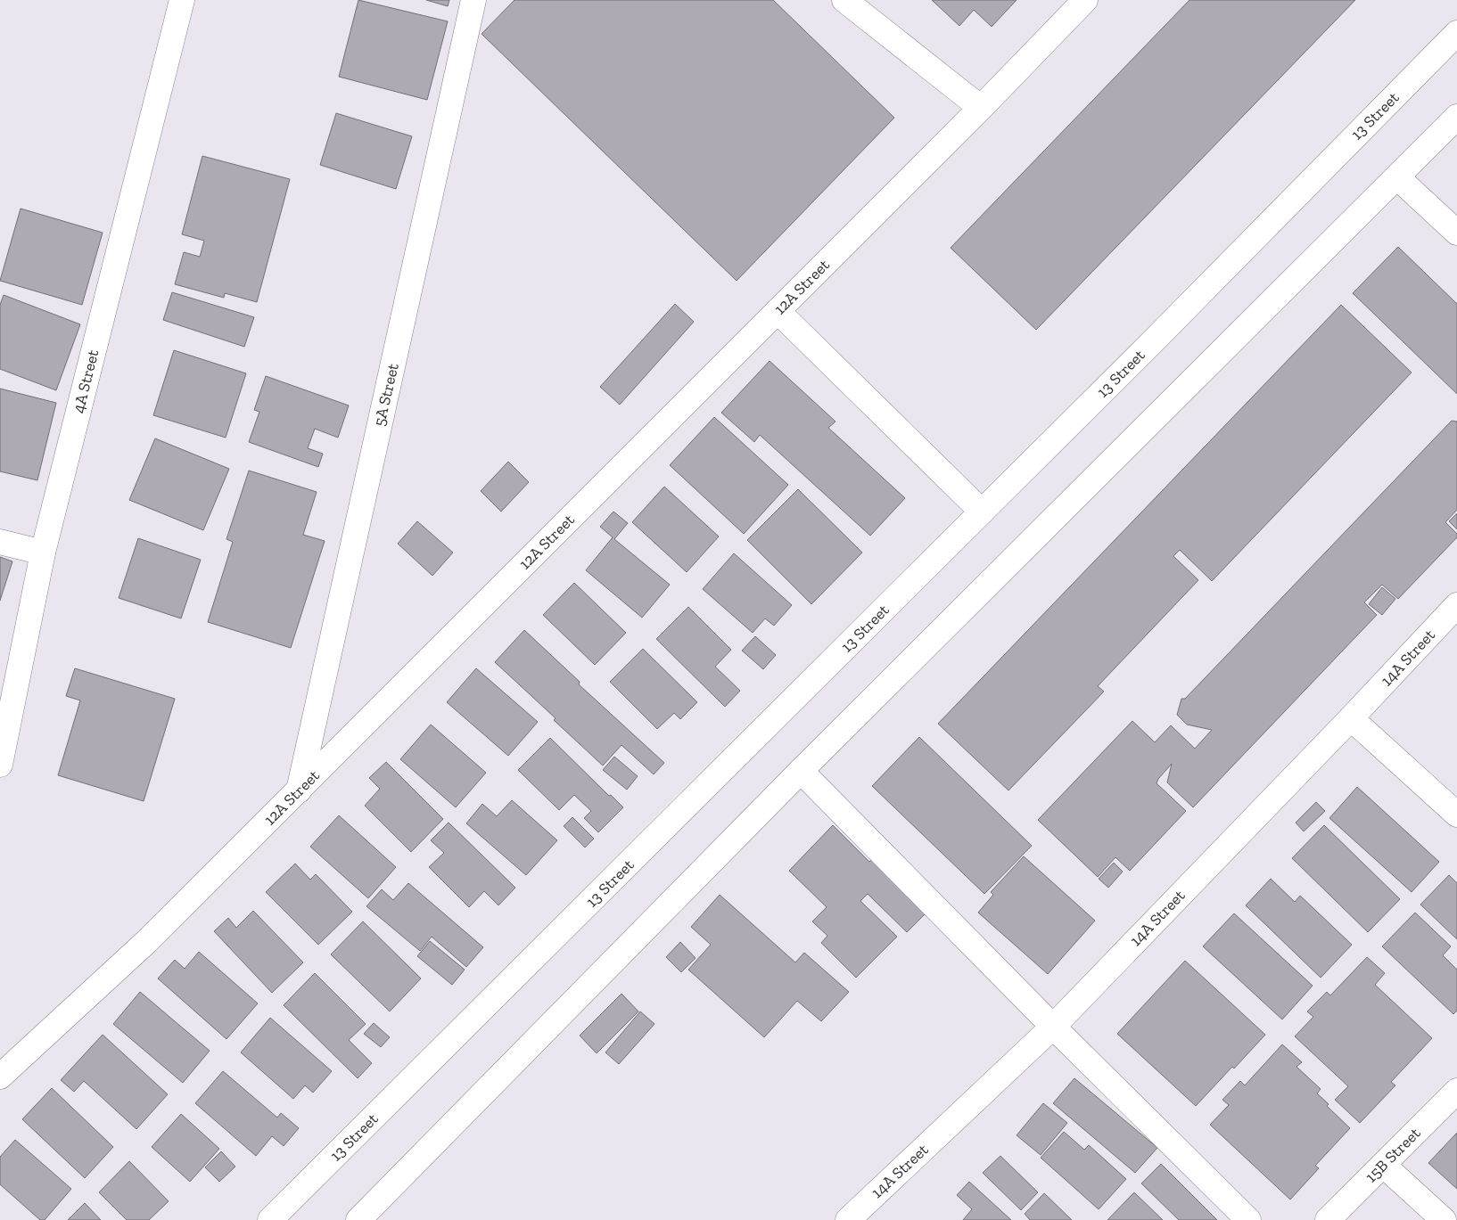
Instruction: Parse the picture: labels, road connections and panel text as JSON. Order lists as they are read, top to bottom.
{
  "streets": {
    "street": [
      "13 Street",
      "12A Street",
      "4A Street",
      "5A Street",
      "14A Street",
      "15B Street"
    ]
  },
  "crossings": [
    ["12A Street", "5A Street"]
  ]
}
